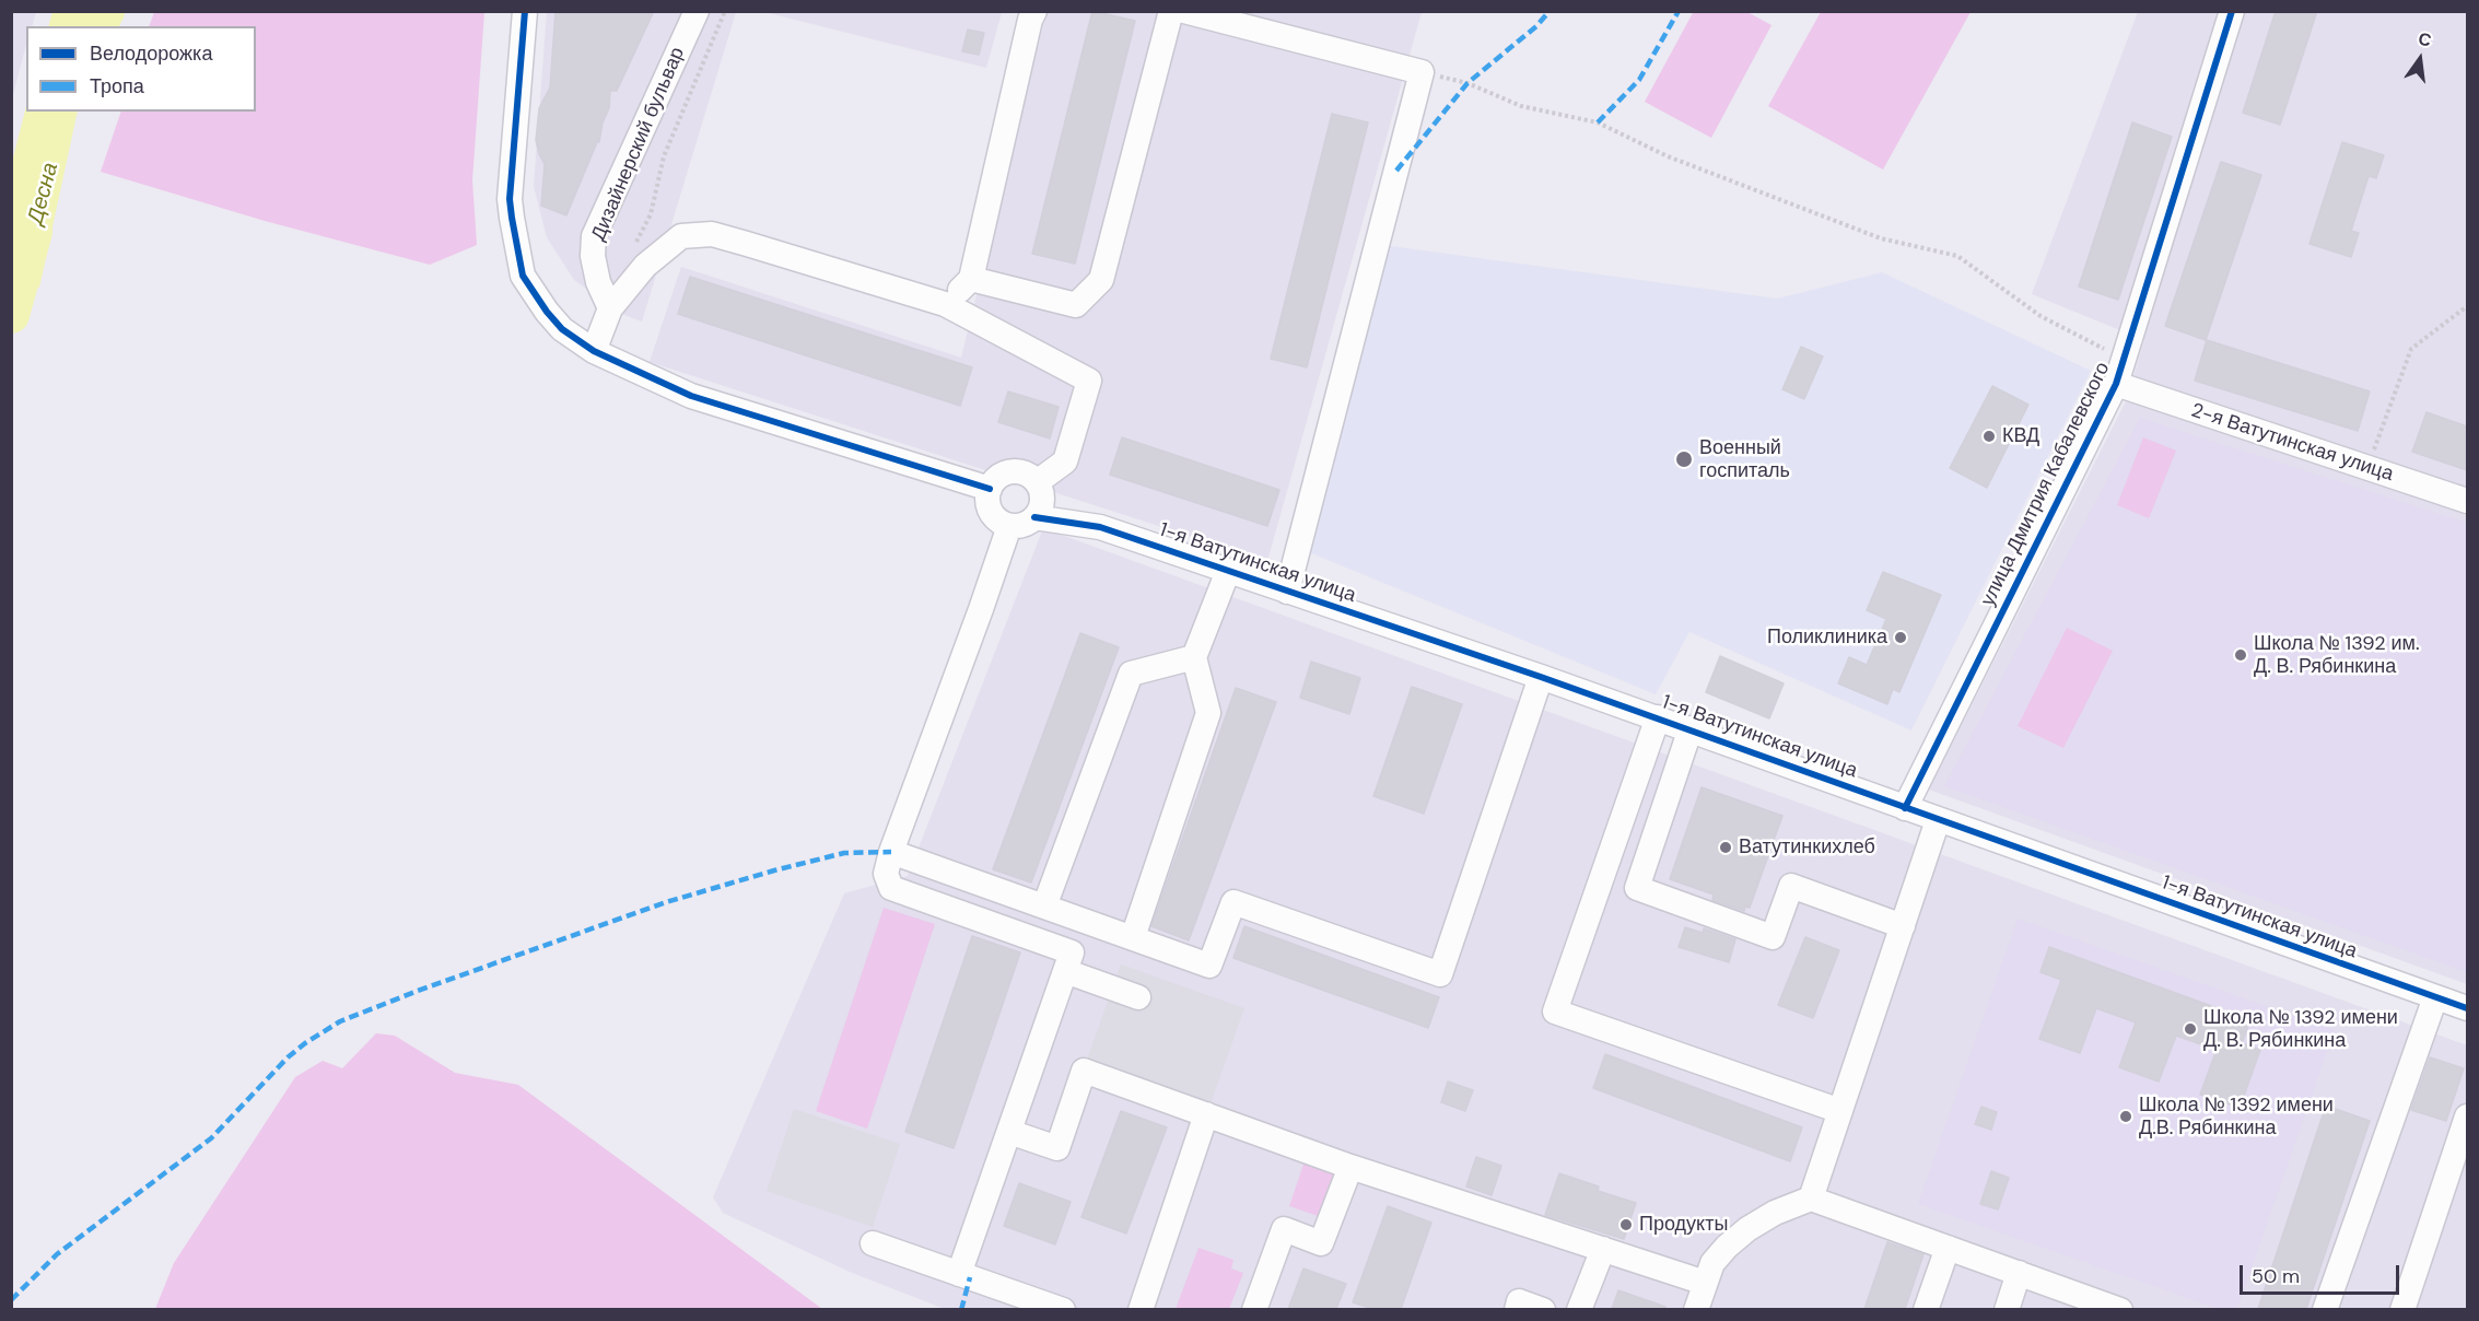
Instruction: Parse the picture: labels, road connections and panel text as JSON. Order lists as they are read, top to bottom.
{
  "streets": {
    "street": [
      "Дизайнерский бульвар",
      "2-я Ватутинская улица",
      "улица Дмитрия Кабалевского",
      "1-я Ватутинская улица"
    ]
  },
  "crossings": [
    ["2-я Ватутинская улица", "улица Дмитрия Кабалевского"],
    ["улица Дмитрия Кабалевского", "1-я Ватутинская улица"]
  ],
  "water": ["Десна"],
  "places": [
    "КВД",
    "Военный госпиталь",
    "Поликлиника",
    "Школа № 1392 им. Д. В. Рябинкина",
    "Ватутинкихлеб",
    "Школа № 1392 имени Д. В. Рябинкина",
    "Школа № 1392 имени Д.В. Рябинкина",
    "Продукты"
  ],
  "legend": ["Велодорожка", "Тропа"],
  "scale_bar": "50 m",
  "north": "top"
}
